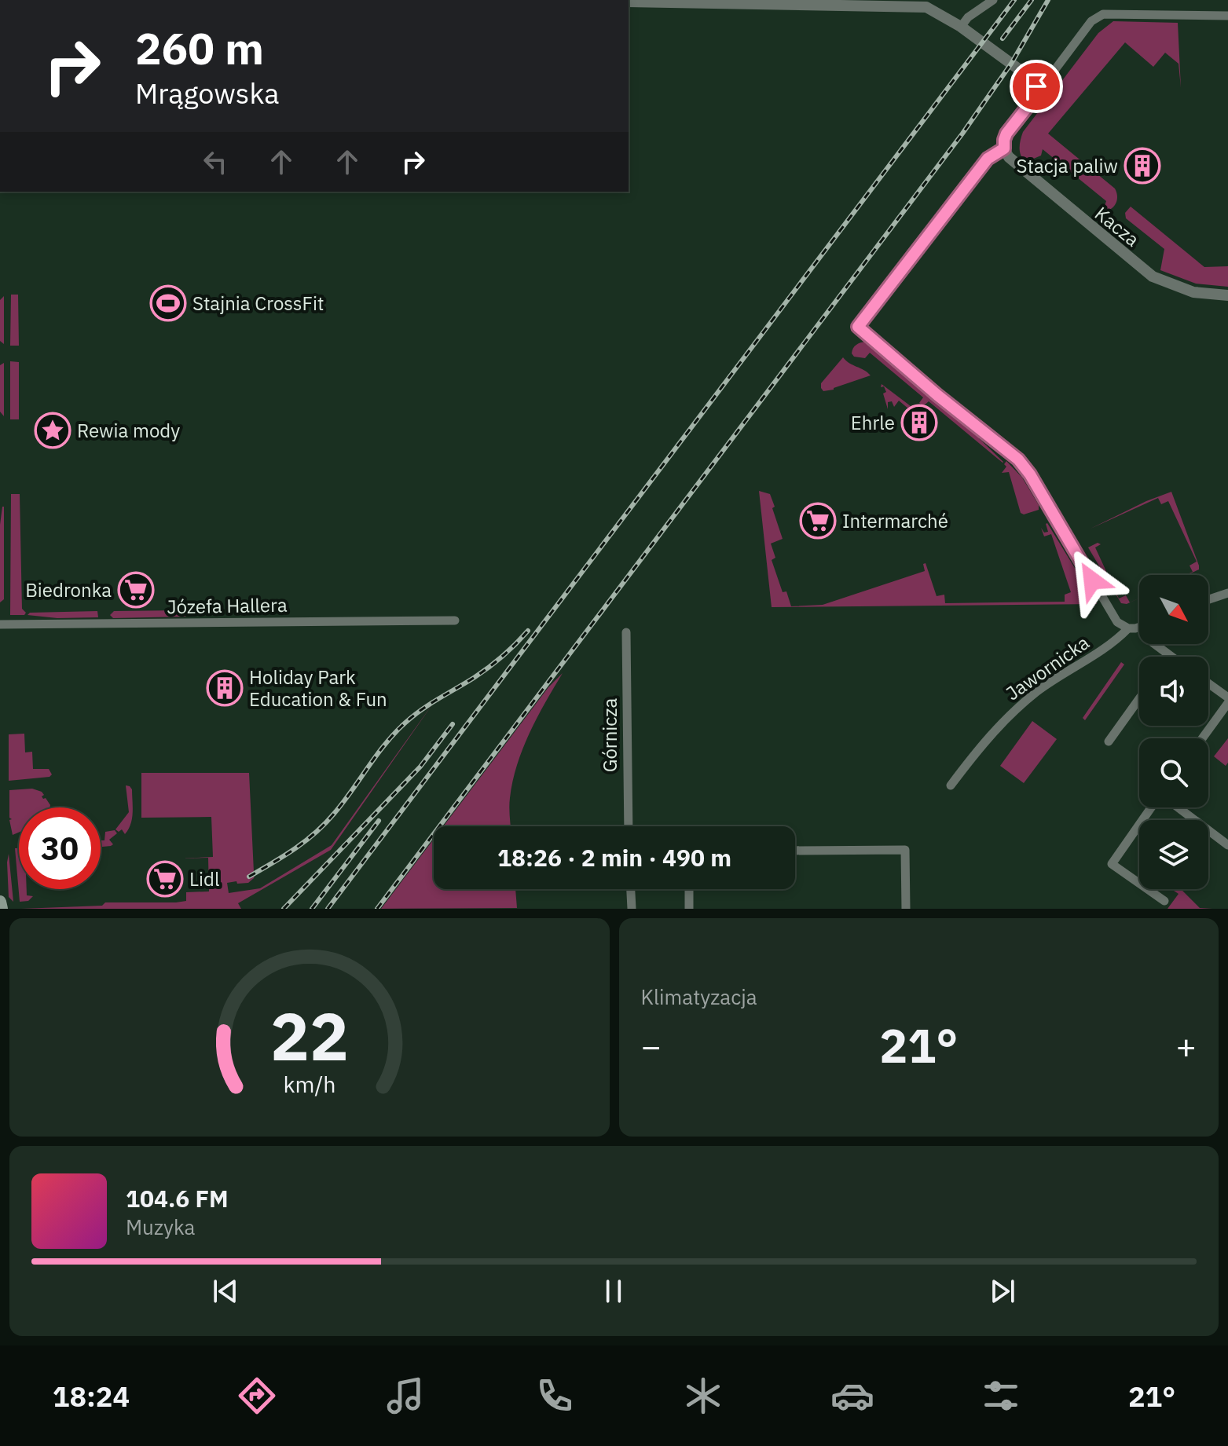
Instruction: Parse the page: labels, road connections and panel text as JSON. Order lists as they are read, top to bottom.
{
  "streets": {
    "street": [
      "Kacza",
      "Józefa Hallera",
      "Jawornicka",
      "Górnicza"
    ]
  },
  "places": {
    "building": ["Stacja paliw", "Ehrle", "Holiday Park Education & Fun"],
    "sports": ["Stajnia CrossFit"],
    "place": ["Rewia mody"],
    "supermarket": ["Intermarché", "Biedronka", "Lidl"]
  },
  "north": "bottom right",
  "page": {
    "turn": ["260 m", "Mrągowska"],
    "limit": "30",
    "trip": "18:26 · 2 min · 490 m",
    "tile": "Klimatyzacja",
    "heat": ["−", "21°", "+"],
    "song": ["104.6 FM", "Muzyka"],
    "tabs": ["18:24", "21°"],
    "gauge": ["22", "km/h"]
  }
}
